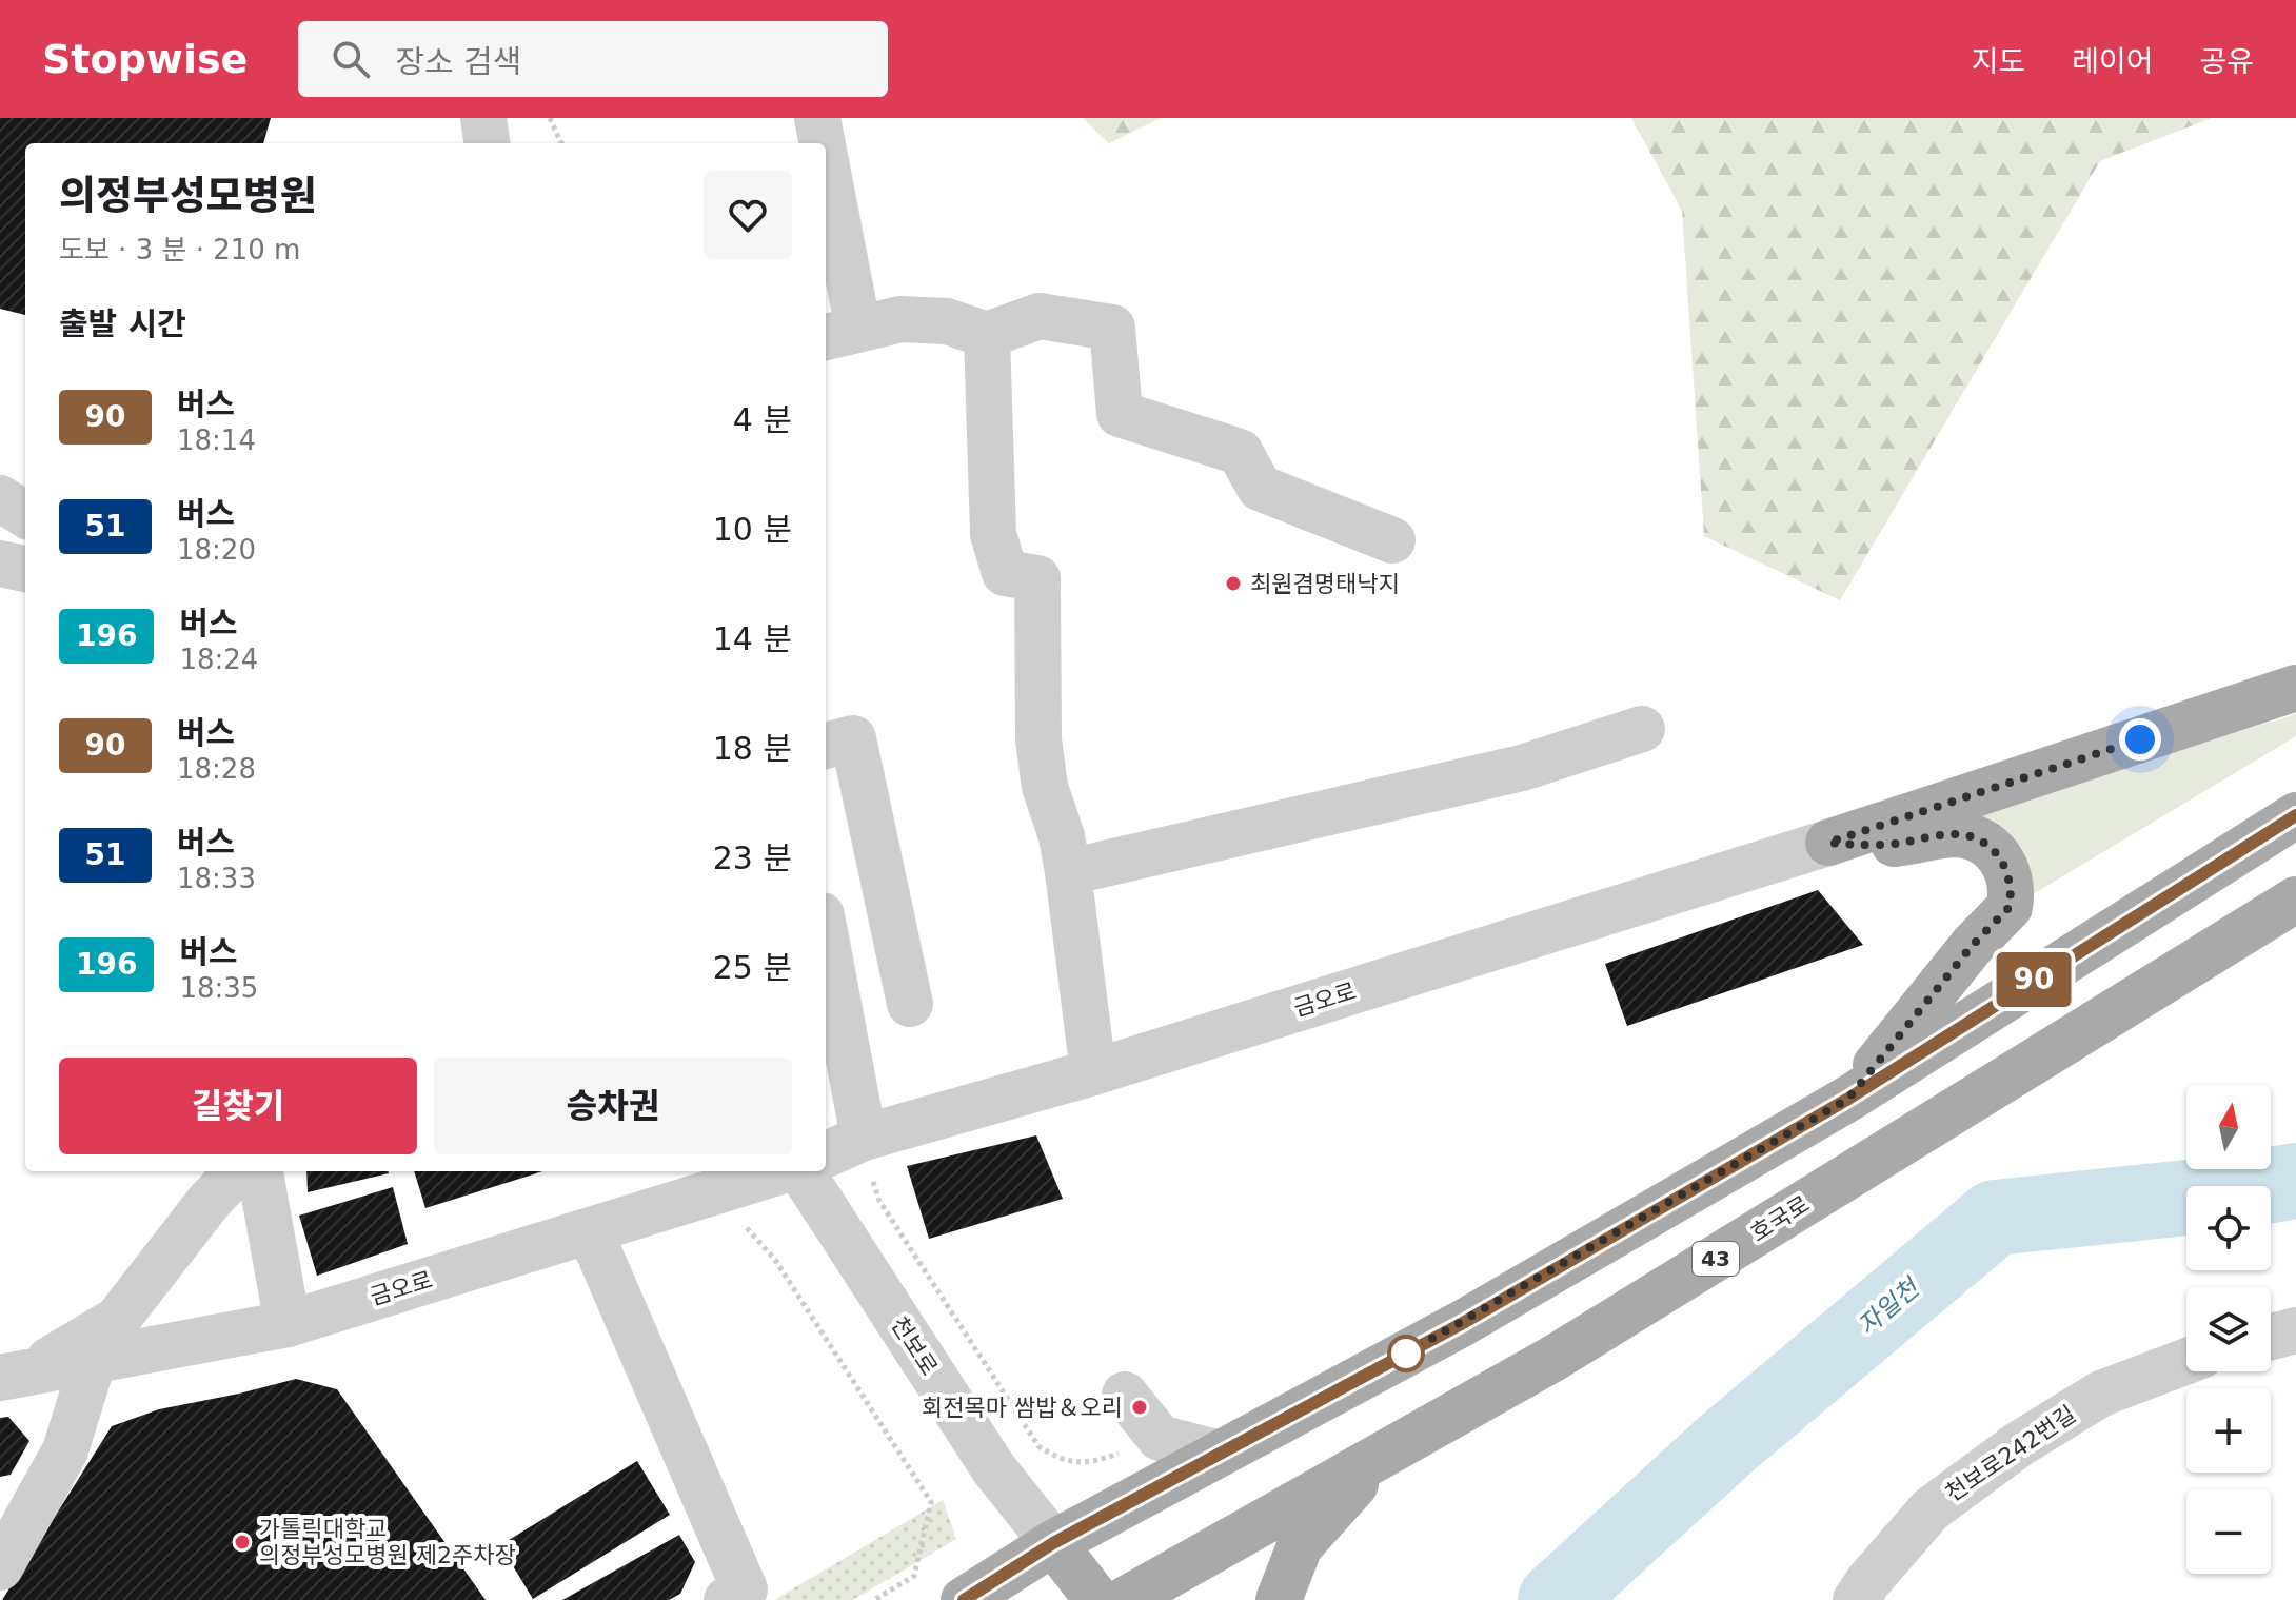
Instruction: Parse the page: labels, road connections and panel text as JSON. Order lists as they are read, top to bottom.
{
  "streets": {
    "main road": ["호국로", "43", "천보로"],
    "street": ["금오로", "천보로242번길"]
  },
  "water": ["자일천"],
  "places": ["최원겸명태낙지", "회전목마 쌈밥＆오리", "가톨릭대학교 의정부성모병원 제2주차장"],
  "lines": ["bus line 90"],
  "north": "top",
  "page": {
    "header": "Stopwise",
    "search": "장소 검색",
    "nav": ["지도", "레이어", "공유"],
    "on_map": "90",
    "heading": [
      ["의정부성모병원", "도보 · 3 분 · 210 m"],
      "출발 시간"
    ],
    "list": [
      {
        "mark": "90",
        "name": "버스",
        "note": "18:14",
        "value": "4 분"
      },
      {
        "mark": "51",
        "name": "버스",
        "note": "18:20",
        "value": "10 분"
      },
      {
        "mark": "196",
        "name": "버스",
        "note": "18:24",
        "value": "14 분"
      },
      {
        "mark": "90",
        "name": "버스",
        "note": "18:28",
        "value": "18 분"
      },
      {
        "mark": "51",
        "name": "버스",
        "note": "18:33",
        "value": "23 분"
      },
      {
        "mark": "196",
        "name": "버스",
        "note": "18:35",
        "value": "25 분"
      }
    ],
    "buttons": ["길찾기", "승차권"],
    "map_buttons": ["+", "−"]
  }
}
